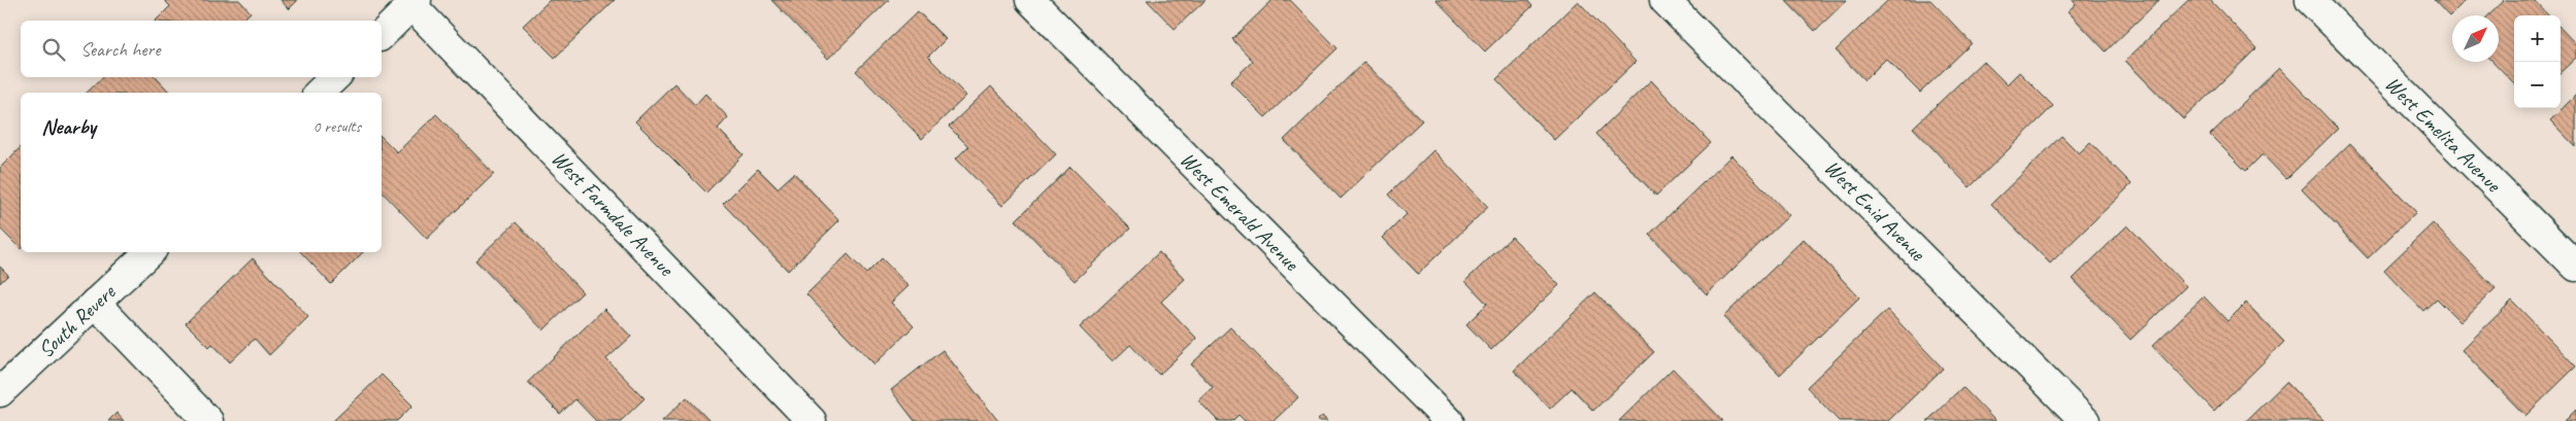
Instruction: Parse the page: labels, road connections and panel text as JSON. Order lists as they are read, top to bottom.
{
  "streets": {
    "street": [
      "West Emelita Avenue",
      "West Enid Avenue",
      "West Emerald Avenue",
      "West Farmdale Avenue",
      "South Revere"
    ]
  },
  "north": "top right",
  "page": {
    "map_buttons": ["+", "−"],
    "search": "Search here",
    "heading": ["Nearby", "0 results"]
  }
}
